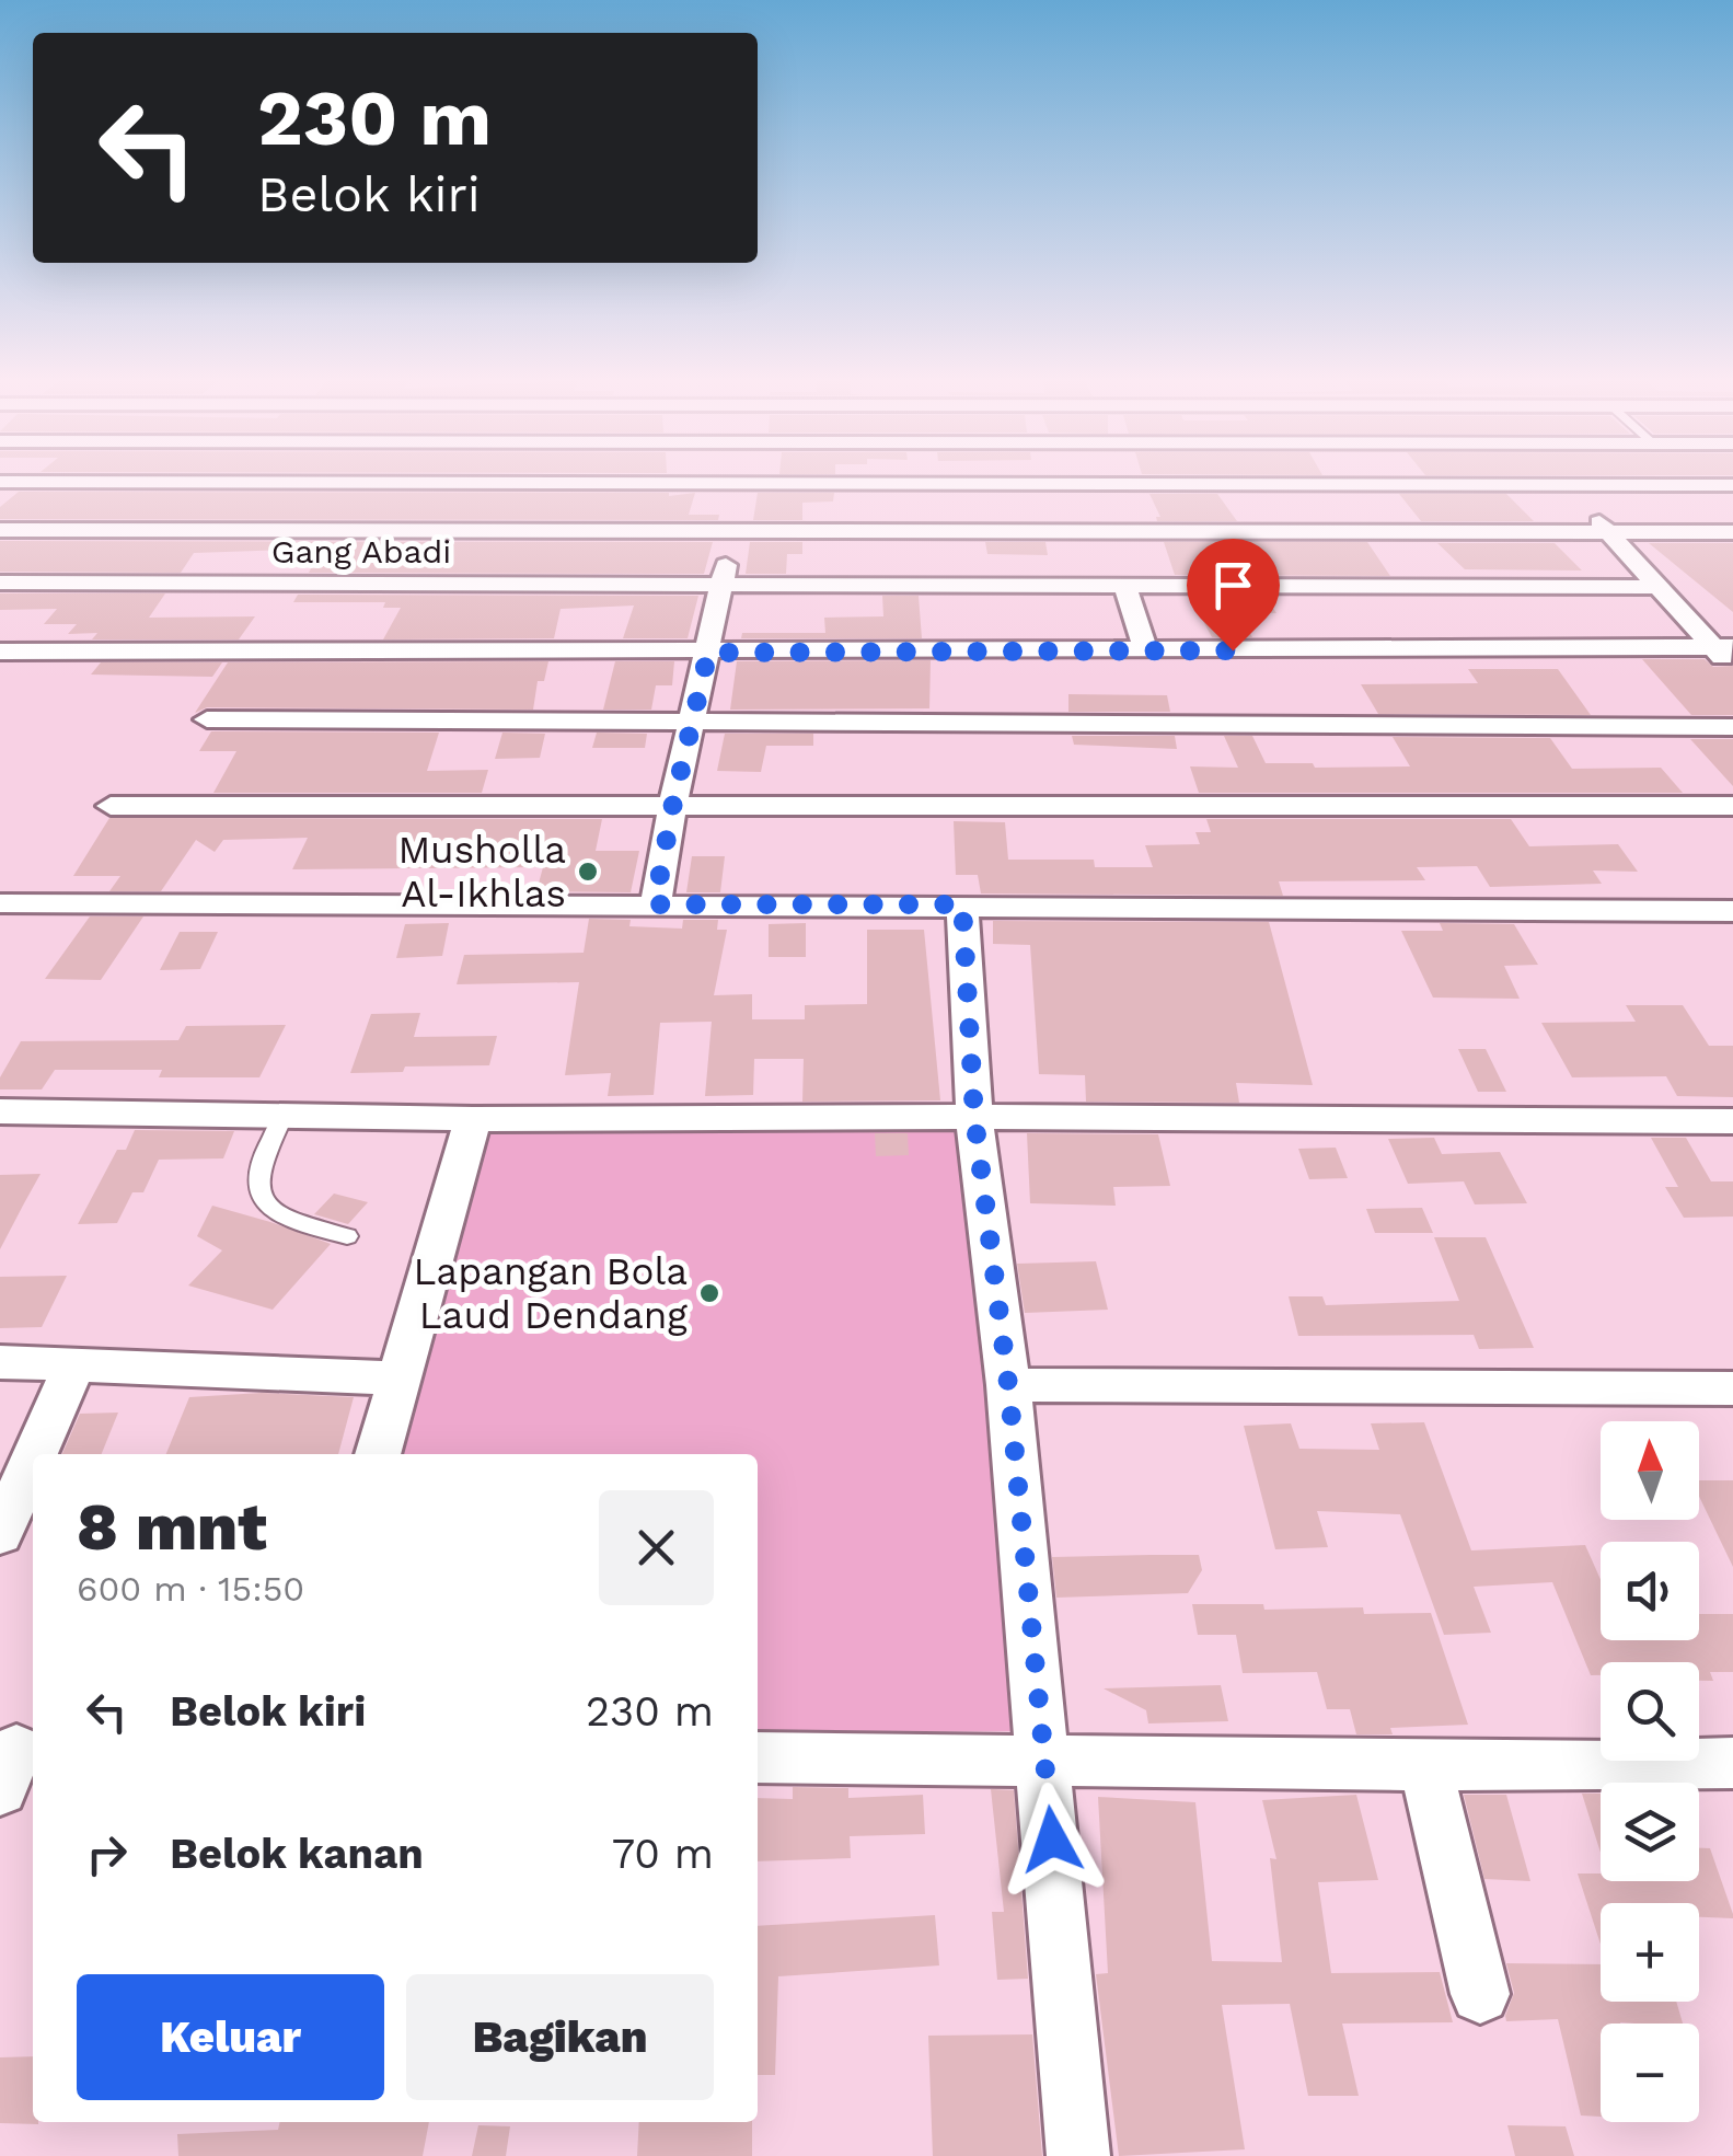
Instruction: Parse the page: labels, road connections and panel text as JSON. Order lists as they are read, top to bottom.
{
  "streets": {
    "street": ["Gang Abadi"]
  },
  "places": ["Musholla Al-Ikhlas", "Lapangan Bola Laud Dendang"],
  "north": "top",
  "page": {
    "turn": ["230 m", "Belok kiri"],
    "map_buttons": ["+", "−"],
    "heading": ["8 mnt", "600 m · 15:50"],
    "list": [
      {
        "name": "Belok kiri",
        "value": "230 m"
      },
      {
        "name": "Belok kanan",
        "value": "70 m"
      }
    ],
    "buttons": ["Keluar", "Bagikan"]
  }
}
